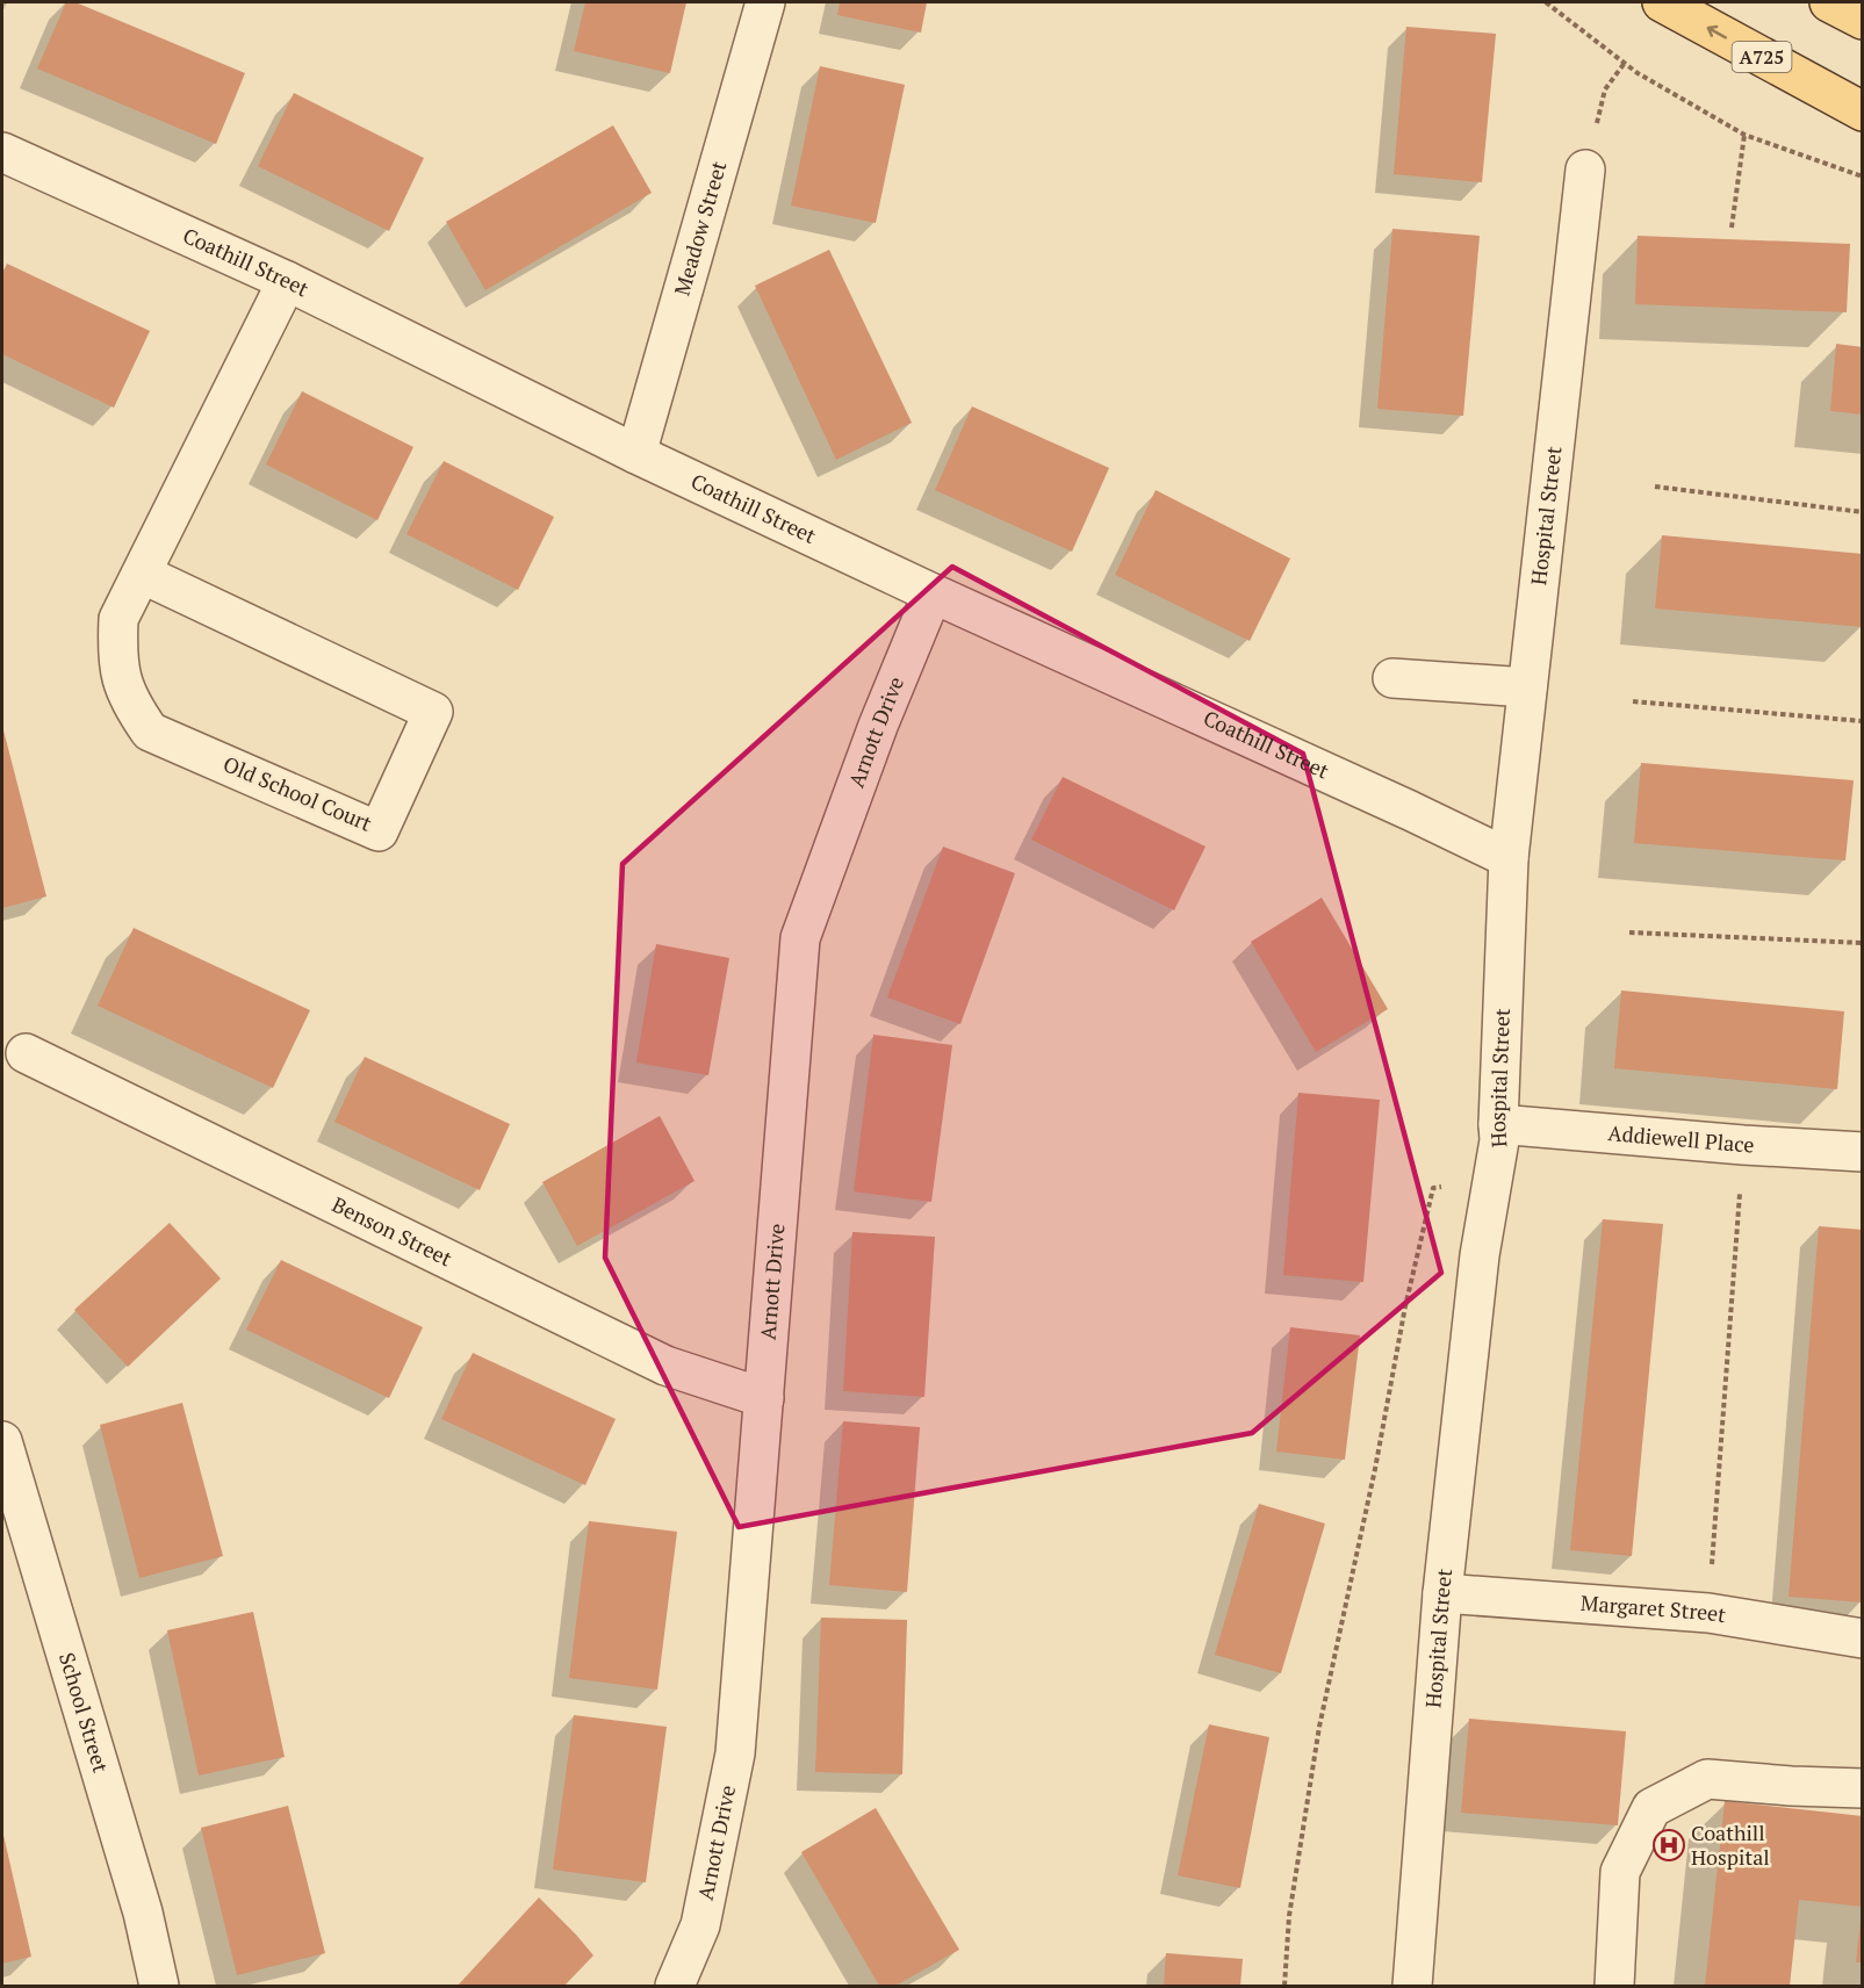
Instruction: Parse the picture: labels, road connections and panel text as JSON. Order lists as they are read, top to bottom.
{
  "streets": {
    "main road": ["A725"],
    "street": [
      "Meadow Street",
      "Coathill Street",
      "Hospital Street",
      "Arnott Drive",
      "Old School Court",
      "Addiewell Place",
      "Benson Street",
      "Margaret Street",
      "School Street"
    ]
  },
  "crossings": [
    ["Meadow Street", "Coathill Street"],
    ["Coathill Street", "Hospital Street"],
    ["Coathill Street", "Arnott Drive"],
    ["Coathill Street", "Old School Court"],
    ["Hospital Street", "Addiewell Place"],
    ["Hospital Street", "Margaret Street"],
    ["Arnott Drive", "Benson Street"]
  ],
  "places": {
    "hospital": ["Coathill Hospital"]
  }
}
